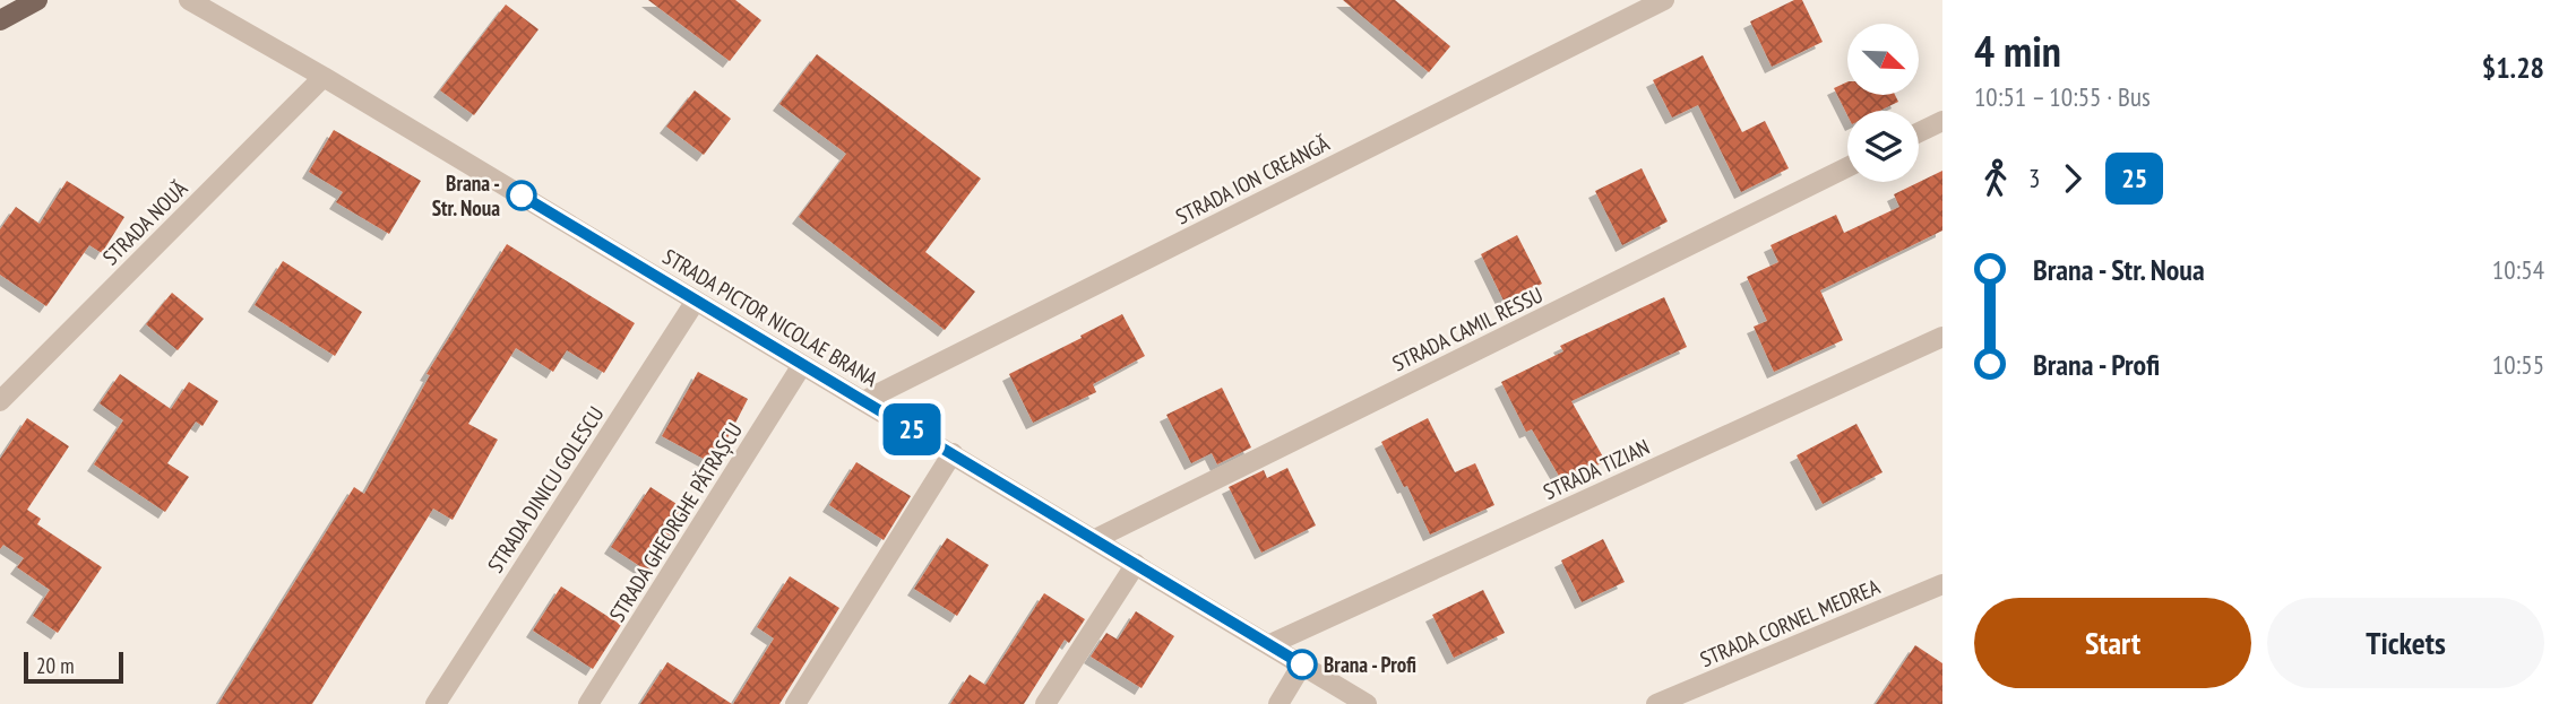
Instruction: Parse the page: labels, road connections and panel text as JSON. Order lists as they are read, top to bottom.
{
  "streets": {
    "street": [
      "STRADA ION CREANGĂ",
      "STRADA NOUĂ",
      "STRADA PICTOR NICOLAE BRANA",
      "STRADA CAMIL RESSU",
      "STRADA TIZIAN",
      "STRADA DINICU GOLESCU",
      "STRADA GHEORGHE PĂTRAȘCU",
      "STRADA CORNEL MEDREA"
    ]
  },
  "crossings": [
    ["STRADA ION CREANGĂ", "STRADA PICTOR NICOLAE BRANA"],
    ["STRADA NOUĂ", "STRADA PICTOR NICOLAE BRANA"],
    ["STRADA PICTOR NICOLAE BRANA", "STRADA CAMIL RESSU"],
    ["STRADA PICTOR NICOLAE BRANA", "STRADA TIZIAN"],
    ["STRADA PICTOR NICOLAE BRANA", "STRADA DINICU GOLESCU"],
    ["STRADA PICTOR NICOLAE BRANA", "STRADA GHEORGHE PĂTRAȘCU"]
  ],
  "places": ["Brana - Str. Noua", "Brana - Profi"],
  "lines": ["bus line 25"],
  "scale_bar": "20 m",
  "north": "bottom right",
  "page": {
    "on_map": "25",
    "heading": ["4 min", "10:51 – 10:55 · Bus", "$1.28"],
    "legs": ["3", "25"],
    "list": [
      {
        "name": "Brana - Str. Noua",
        "value": "10:54"
      },
      {
        "name": "Brana - Profi",
        "value": "10:55"
      }
    ],
    "buttons": ["Start", "Tickets"],
    "scale": "20 m"
  }
}
